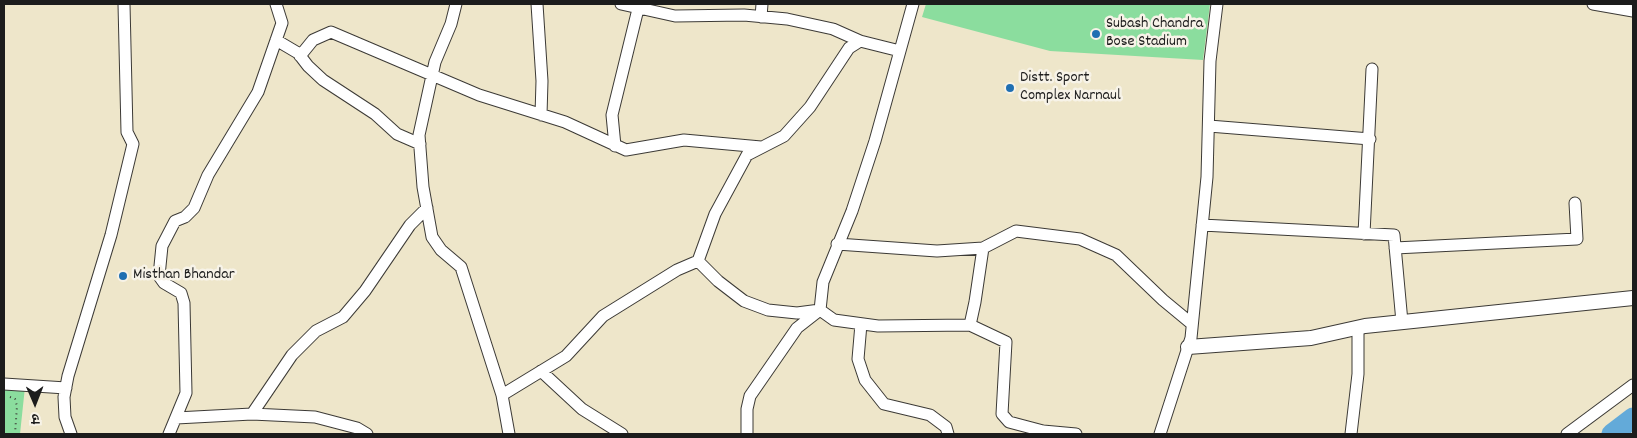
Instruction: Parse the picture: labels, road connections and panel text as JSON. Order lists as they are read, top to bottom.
{
  "places": ["Subash Chandra Bose Stadium", "Distt. Sport Complex Narnaul", "Misthan Bhandar"],
  "north": "bottom"
}
